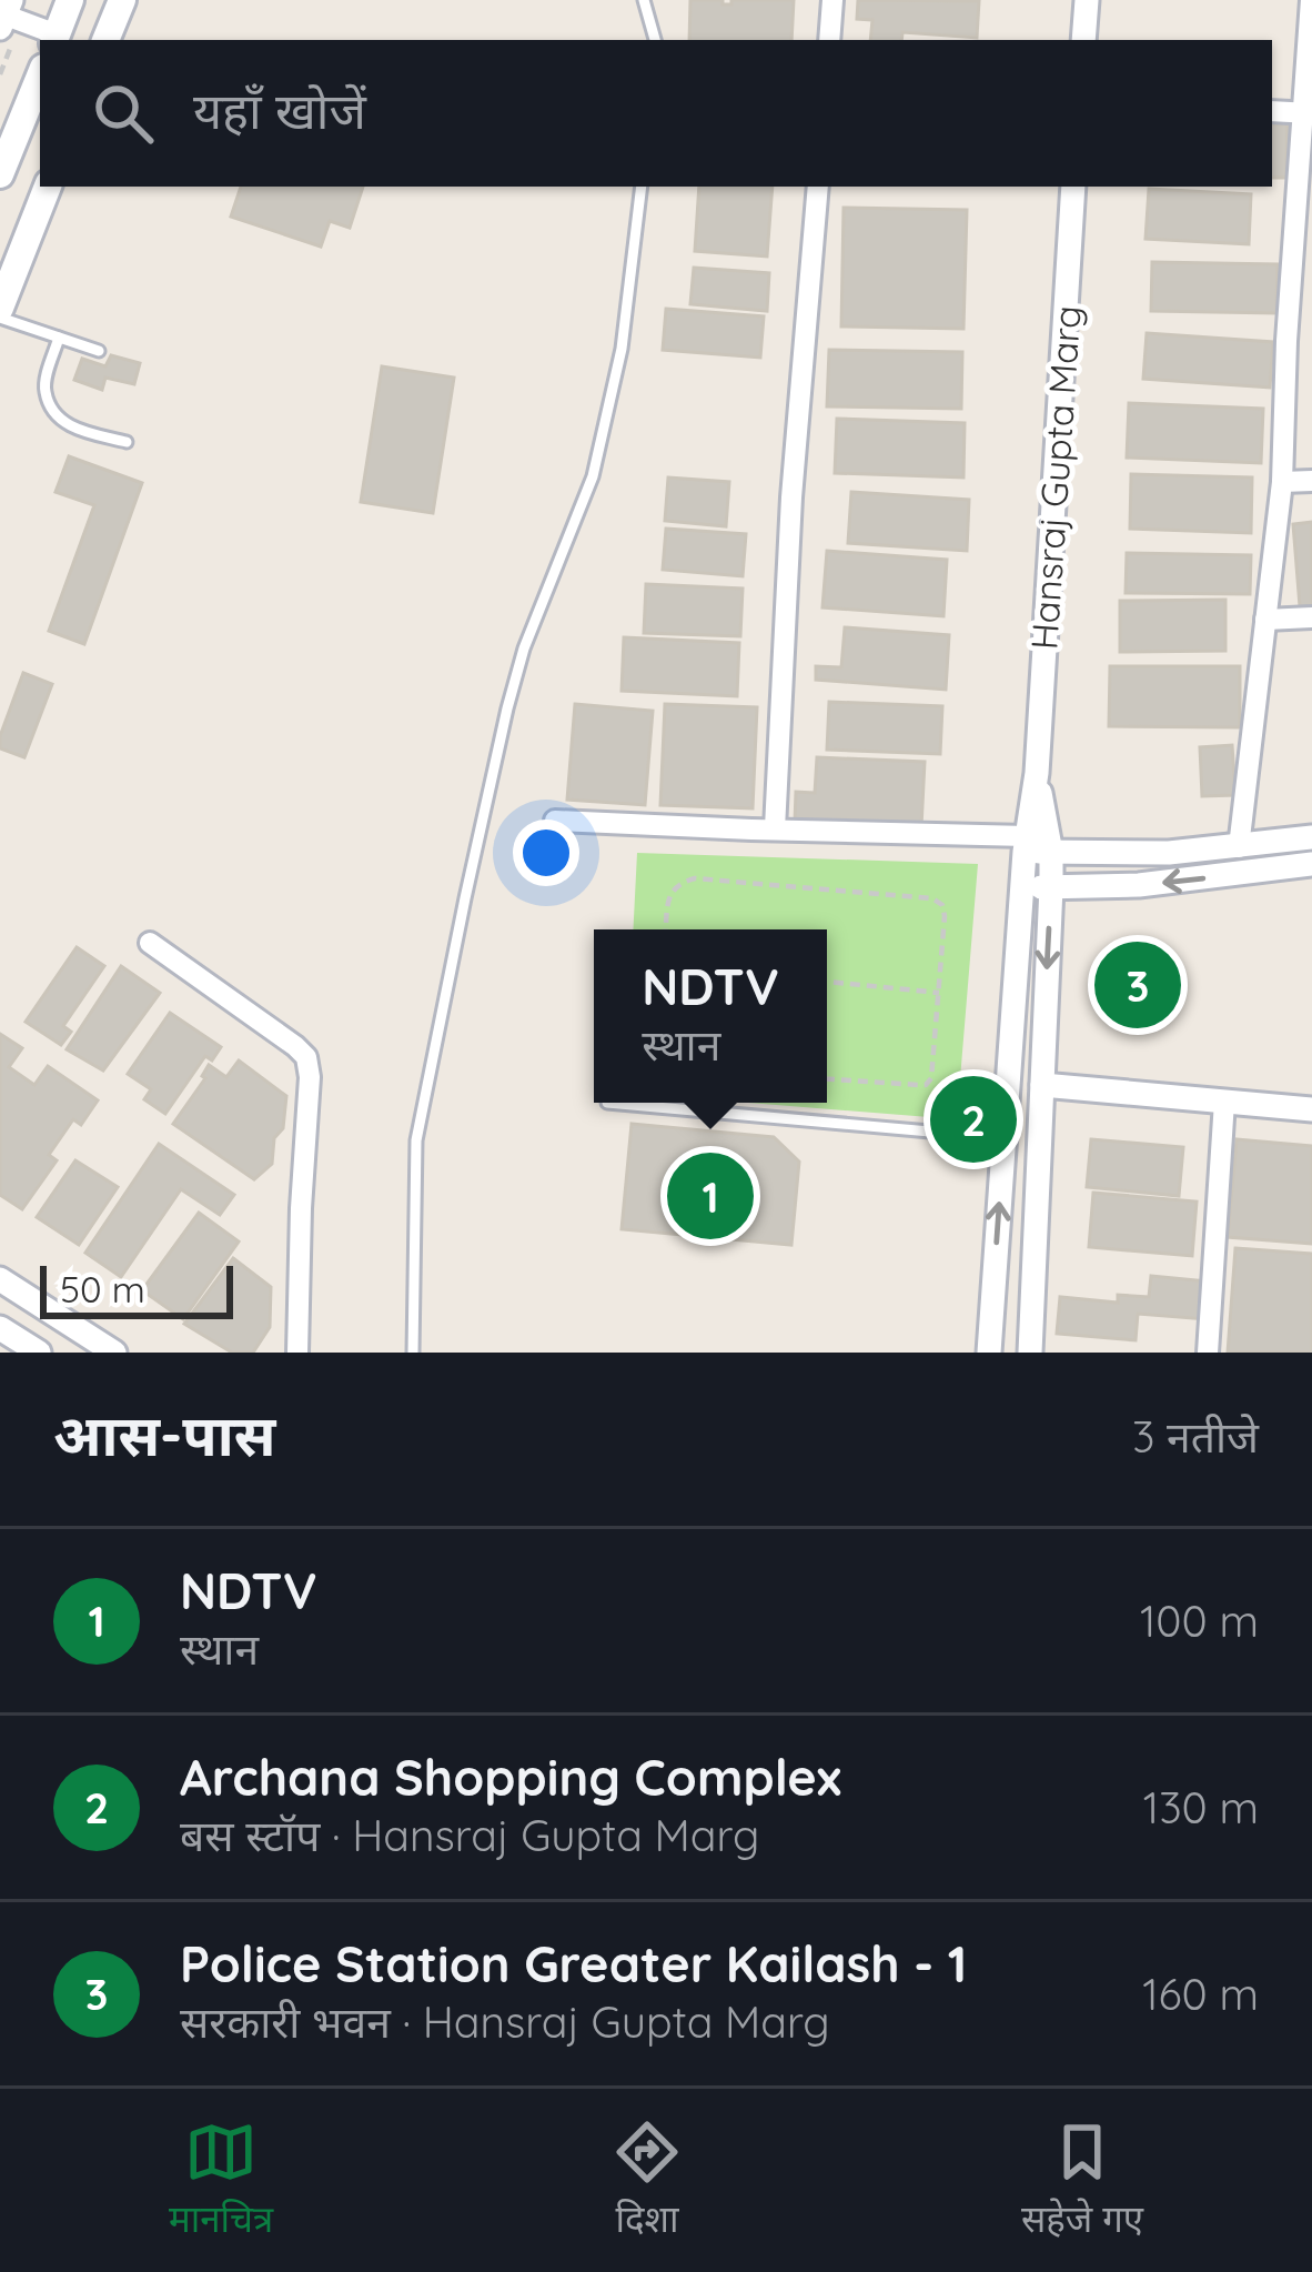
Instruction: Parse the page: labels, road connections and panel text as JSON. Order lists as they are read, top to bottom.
{
  "streets": {
    "street": ["Hansraj Gupta Marg"]
  },
  "scale_bar": "50 m",
  "page": {
    "search": "यहाँ खोजें",
    "popup": ["NDTV", "स्थान"],
    "pins": ["3", "2", "1"],
    "scale": "50 m",
    "heading": ["आस-पास", "3 नतीजे"],
    "list": [
      {
        "mark": "1",
        "name": "NDTV",
        "note": "स्थान",
        "value": "100 m"
      },
      {
        "mark": "2",
        "name": "Archana Shopping Complex",
        "note": "बस स्टॉप · Hansraj Gupta Marg",
        "value": "130 m"
      },
      {
        "mark": "3",
        "name": "Police Station Greater Kailash - 1",
        "note": "सरकारी भवन · Hansraj Gupta Marg",
        "value": "160 m"
      }
    ],
    "nav": ["मानचित्र", "दिशा", "सहेजे गए"]
  }
}
